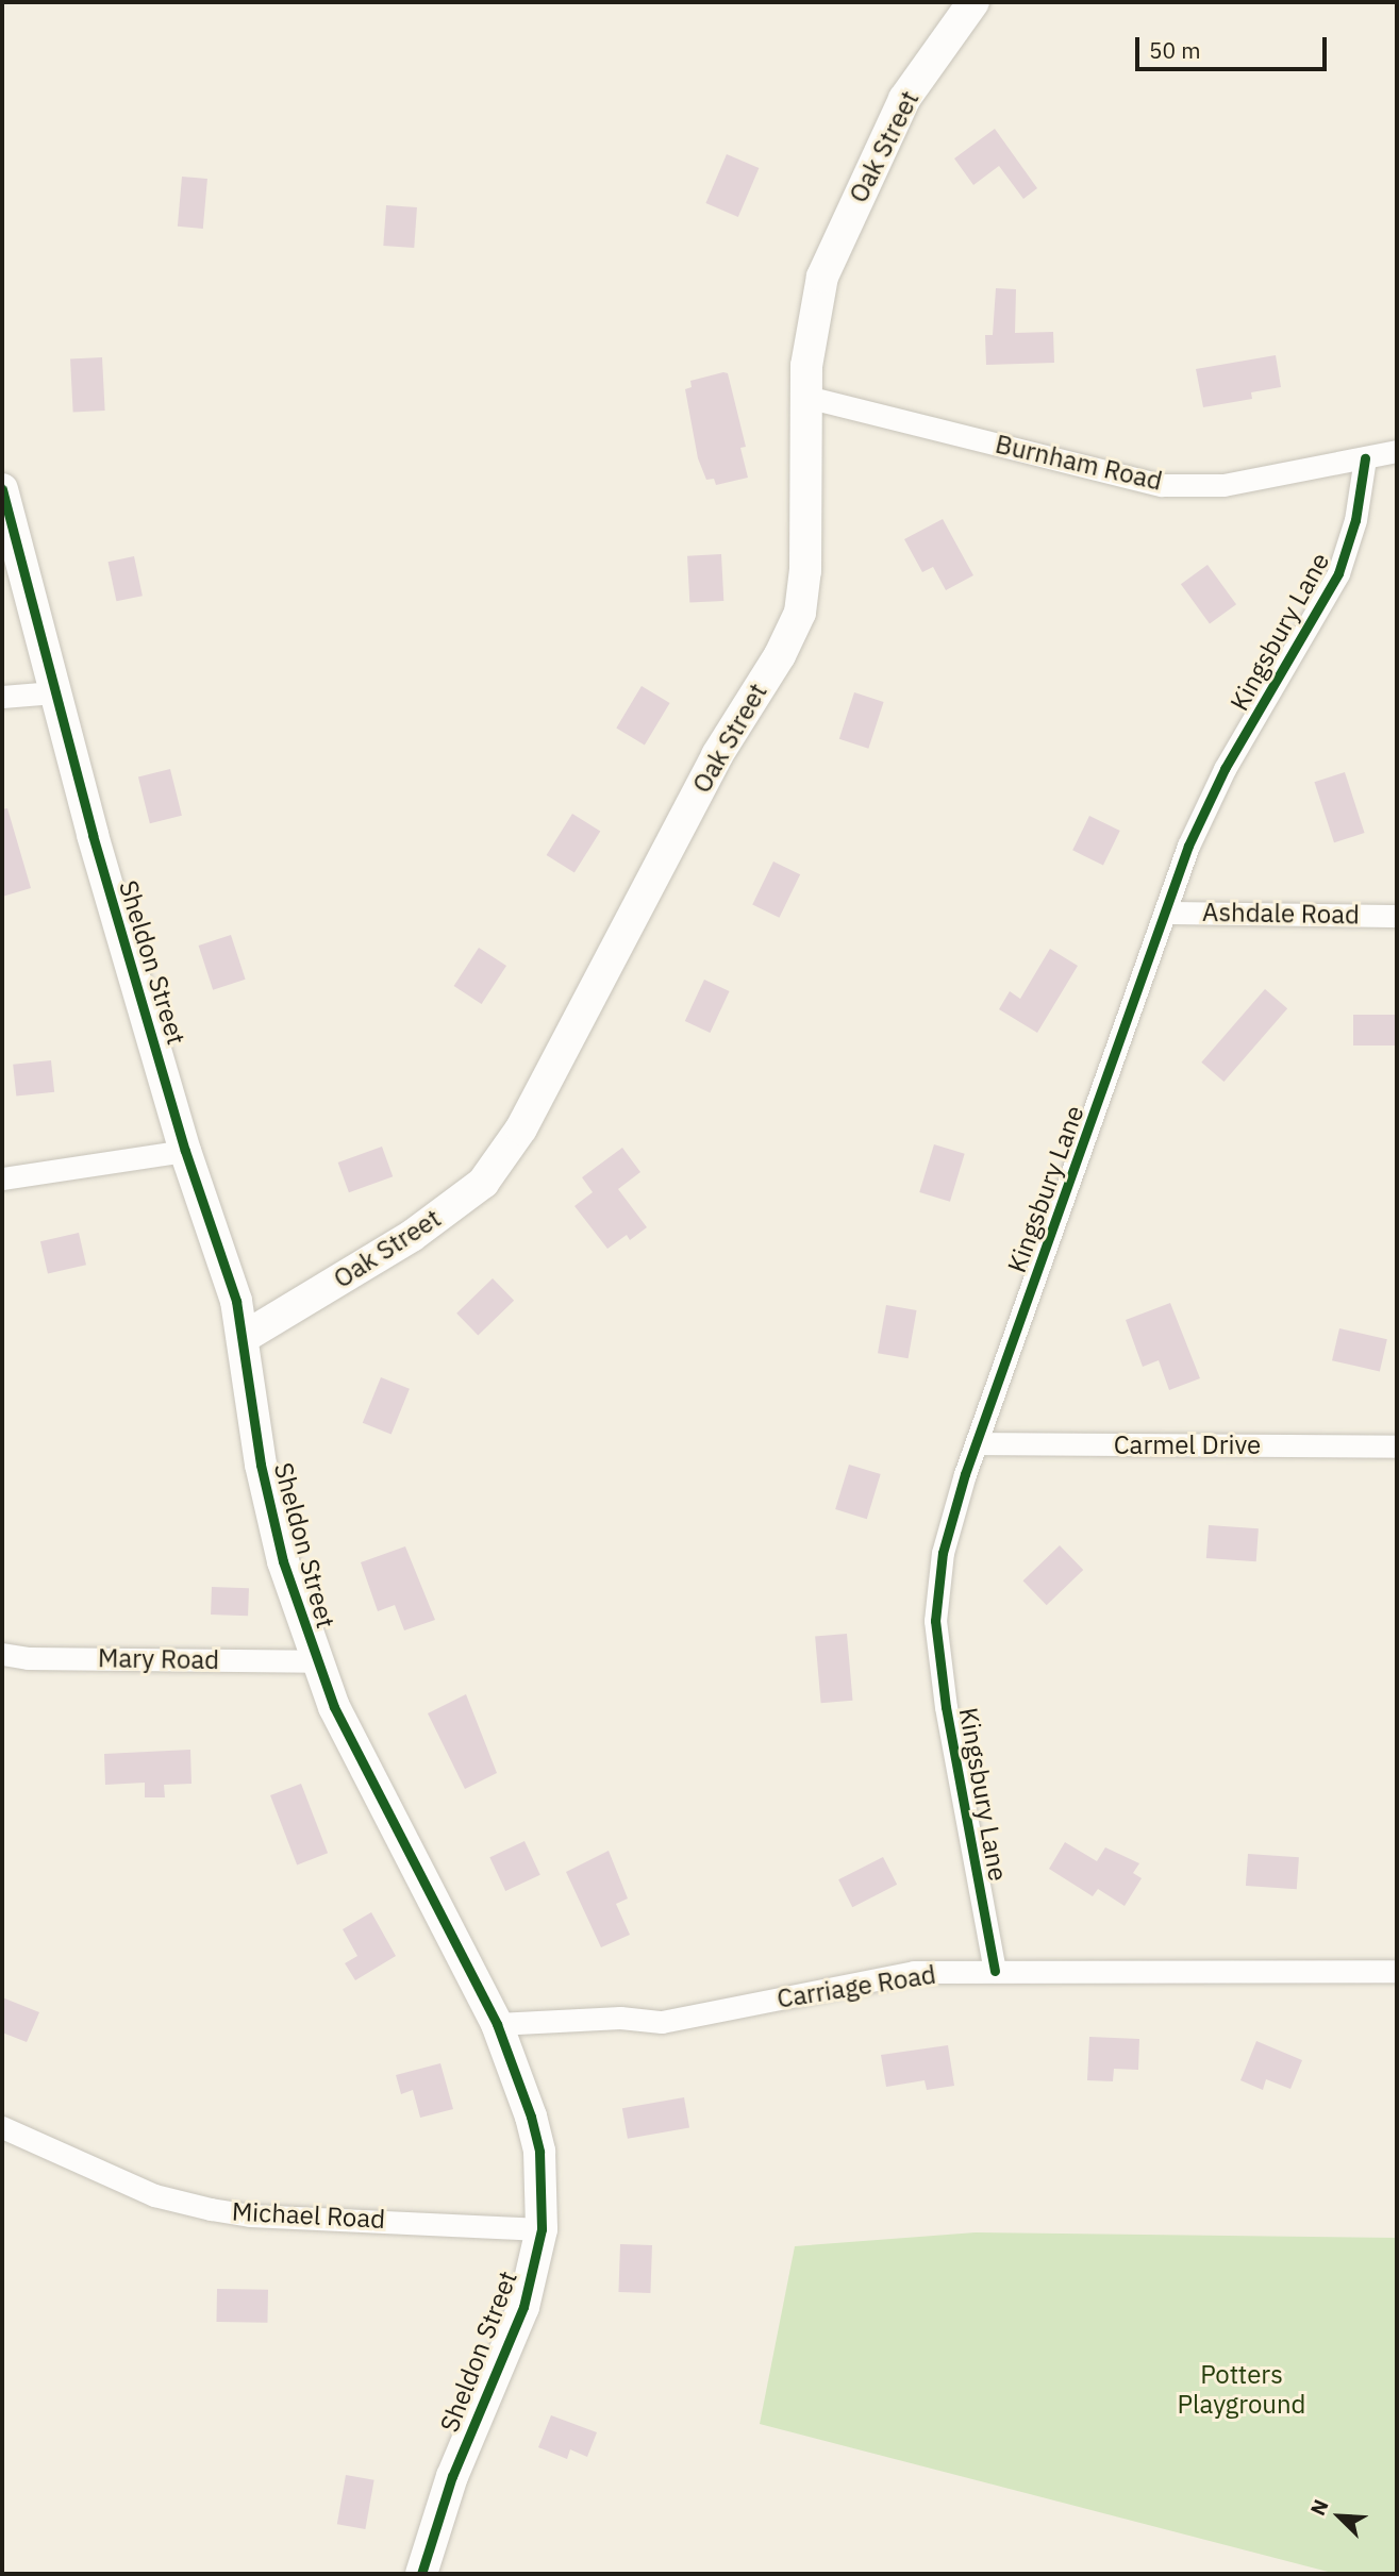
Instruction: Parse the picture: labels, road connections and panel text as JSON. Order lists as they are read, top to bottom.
{
  "streets": {
    "street": [
      "Oak Street",
      "Burnham Road",
      "Kingsbury Lane",
      "Ashdale Road",
      "Sheldon Street",
      "Carmel Drive",
      "Mary Road",
      "Carriage Road",
      "Michael Road"
    ]
  },
  "crossings": [
    ["Oak Street", "Burnham Road"],
    ["Oak Street", "Sheldon Street"],
    ["Burnham Road", "Kingsbury Lane"],
    ["Kingsbury Lane", "Ashdale Road"],
    ["Kingsbury Lane", "Carmel Drive"],
    ["Kingsbury Lane", "Carriage Road"],
    ["Sheldon Street", "Mary Road"],
    ["Sheldon Street", "Carriage Road"],
    ["Sheldon Street", "Michael Road"]
  ],
  "parks": ["Potters Playground"],
  "scale_bar": "50 m",
  "north": "top left"
}
